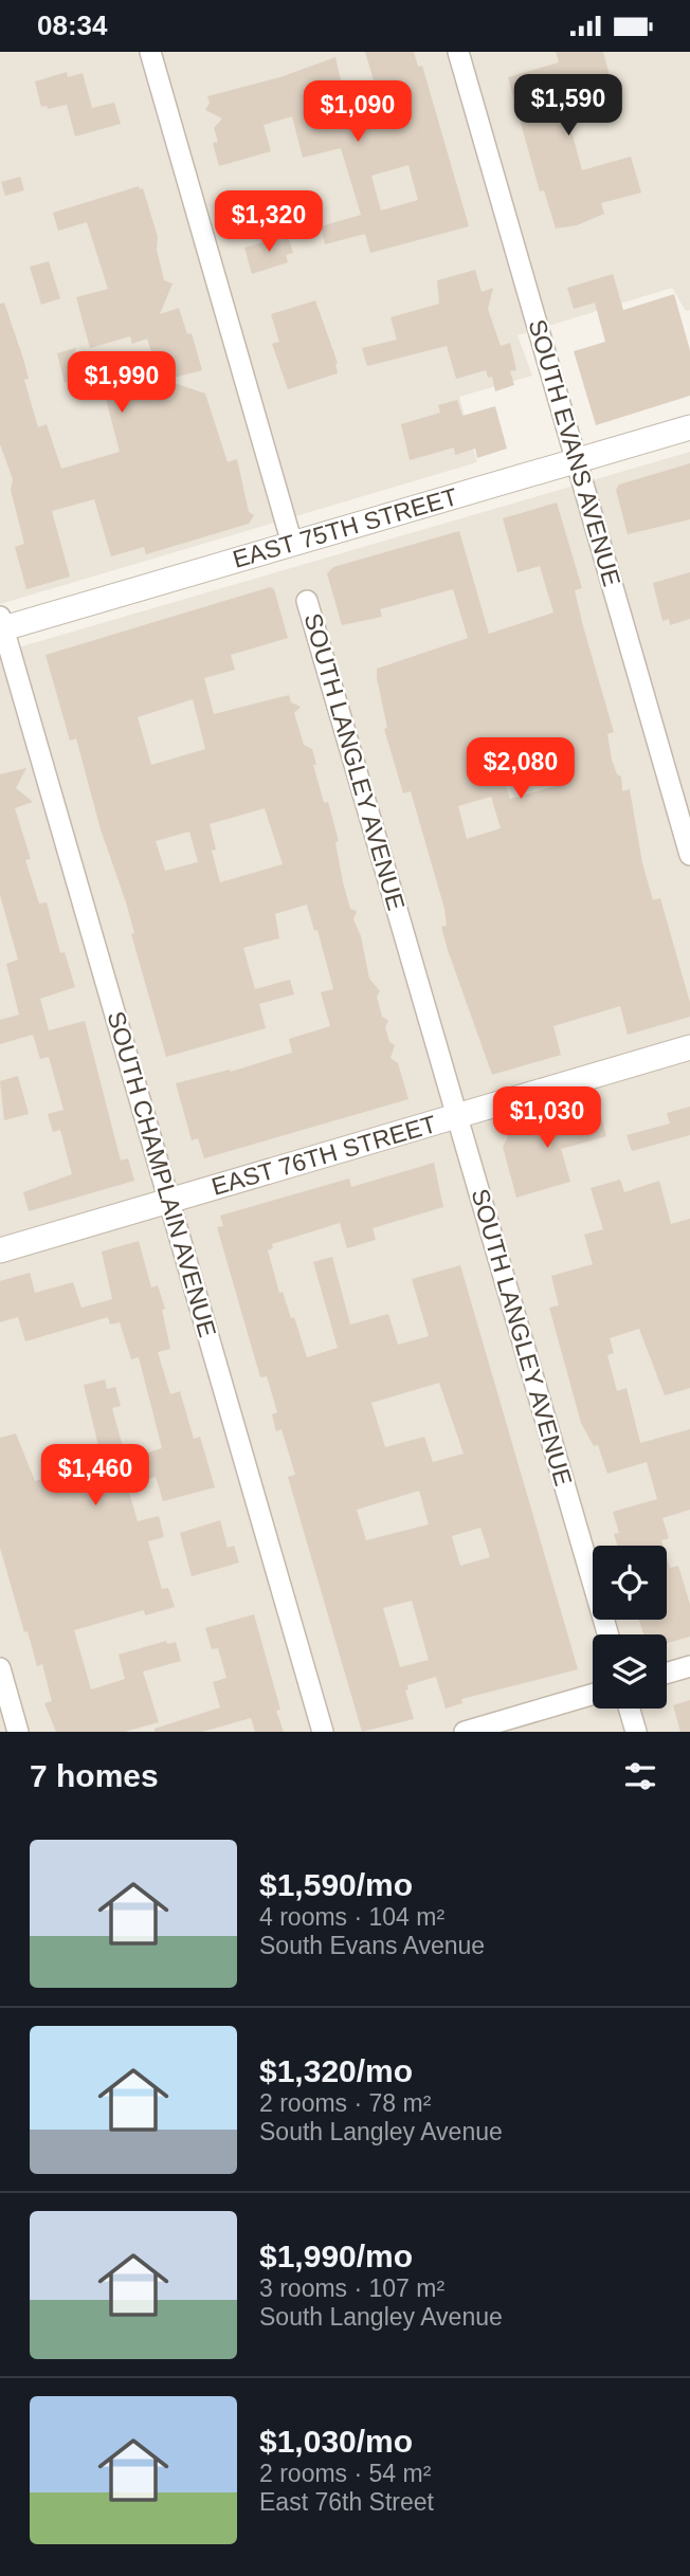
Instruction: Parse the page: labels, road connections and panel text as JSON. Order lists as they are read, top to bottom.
{
  "streets": {
    "street": [
      "SOUTH EVANS AVENUE",
      "EAST 75TH STREET",
      "SOUTH LANGLEY AVENUE",
      "EAST 76TH STREET",
      "SOUTH CHAMPLAIN AVENUE"
    ]
  },
  "crossings": [
    ["SOUTH EVANS AVENUE", "EAST 75TH STREET"],
    ["EAST 75TH STREET", "SOUTH CHAMPLAIN AVENUE"],
    ["SOUTH LANGLEY AVENUE", "EAST 76TH STREET"],
    ["EAST 76TH STREET", "SOUTH CHAMPLAIN AVENUE"]
  ],
  "page": {
    "status": "08:34",
    "price": [
      "$1,590",
      "$1,090",
      "$1,320",
      "$1,990",
      "$2,080",
      "$1,030",
      "$1,460"
    ],
    "heading": "7 homes",
    "list": [
      {
        "name": "$1,590/mo",
        "note": "4 rooms · 104 m² · South Evans Avenue"
      },
      {
        "name": "$1,320/mo",
        "note": "2 rooms · 78 m² · South Langley Avenue"
      },
      {
        "name": "$1,990/mo",
        "note": "3 rooms · 107 m² · South Langley Avenue"
      },
      {
        "name": "$1,030/mo",
        "note": "2 rooms · 54 m² · East 76th Street"
      }
    ]
  }
}
